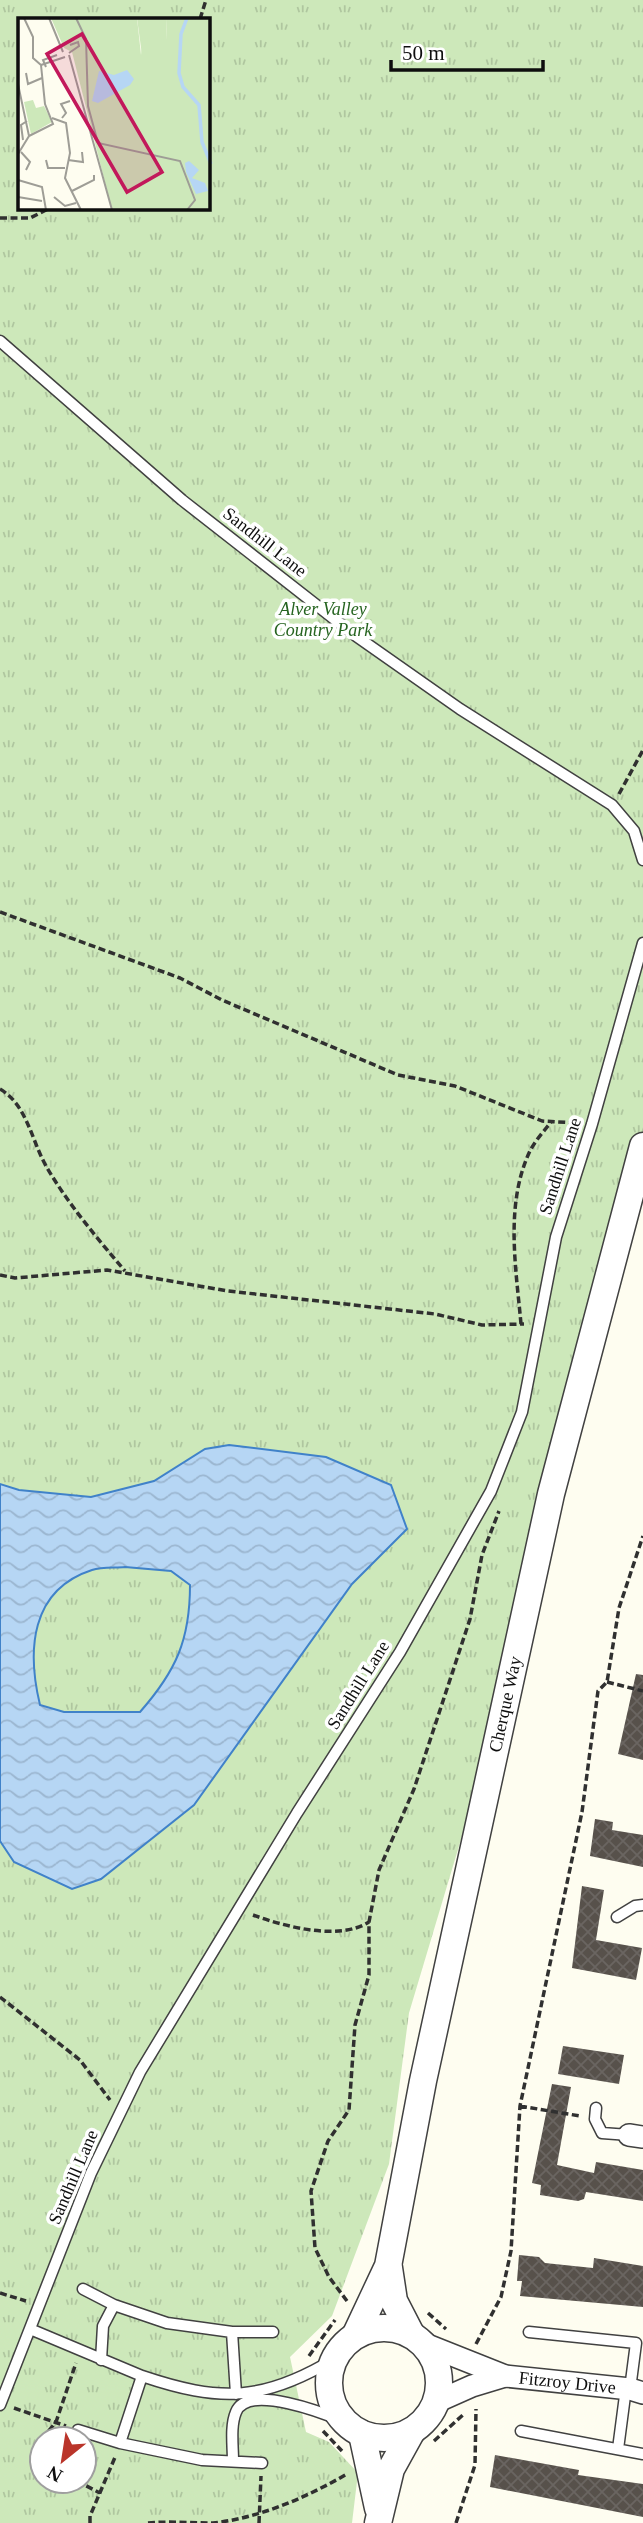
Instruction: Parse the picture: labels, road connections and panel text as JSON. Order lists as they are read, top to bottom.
{
  "streets": {
    "street": ["Cherque Way", "Fitzroy Drive"],
    "lane": ["Sandhill Lane"]
  },
  "crossings": [
    ["Cherque Way", "Fitzroy Drive"]
  ],
  "parks": ["Alver Valley Country Park"],
  "scale_bar": "50 m",
  "north": "bottom left"
}
